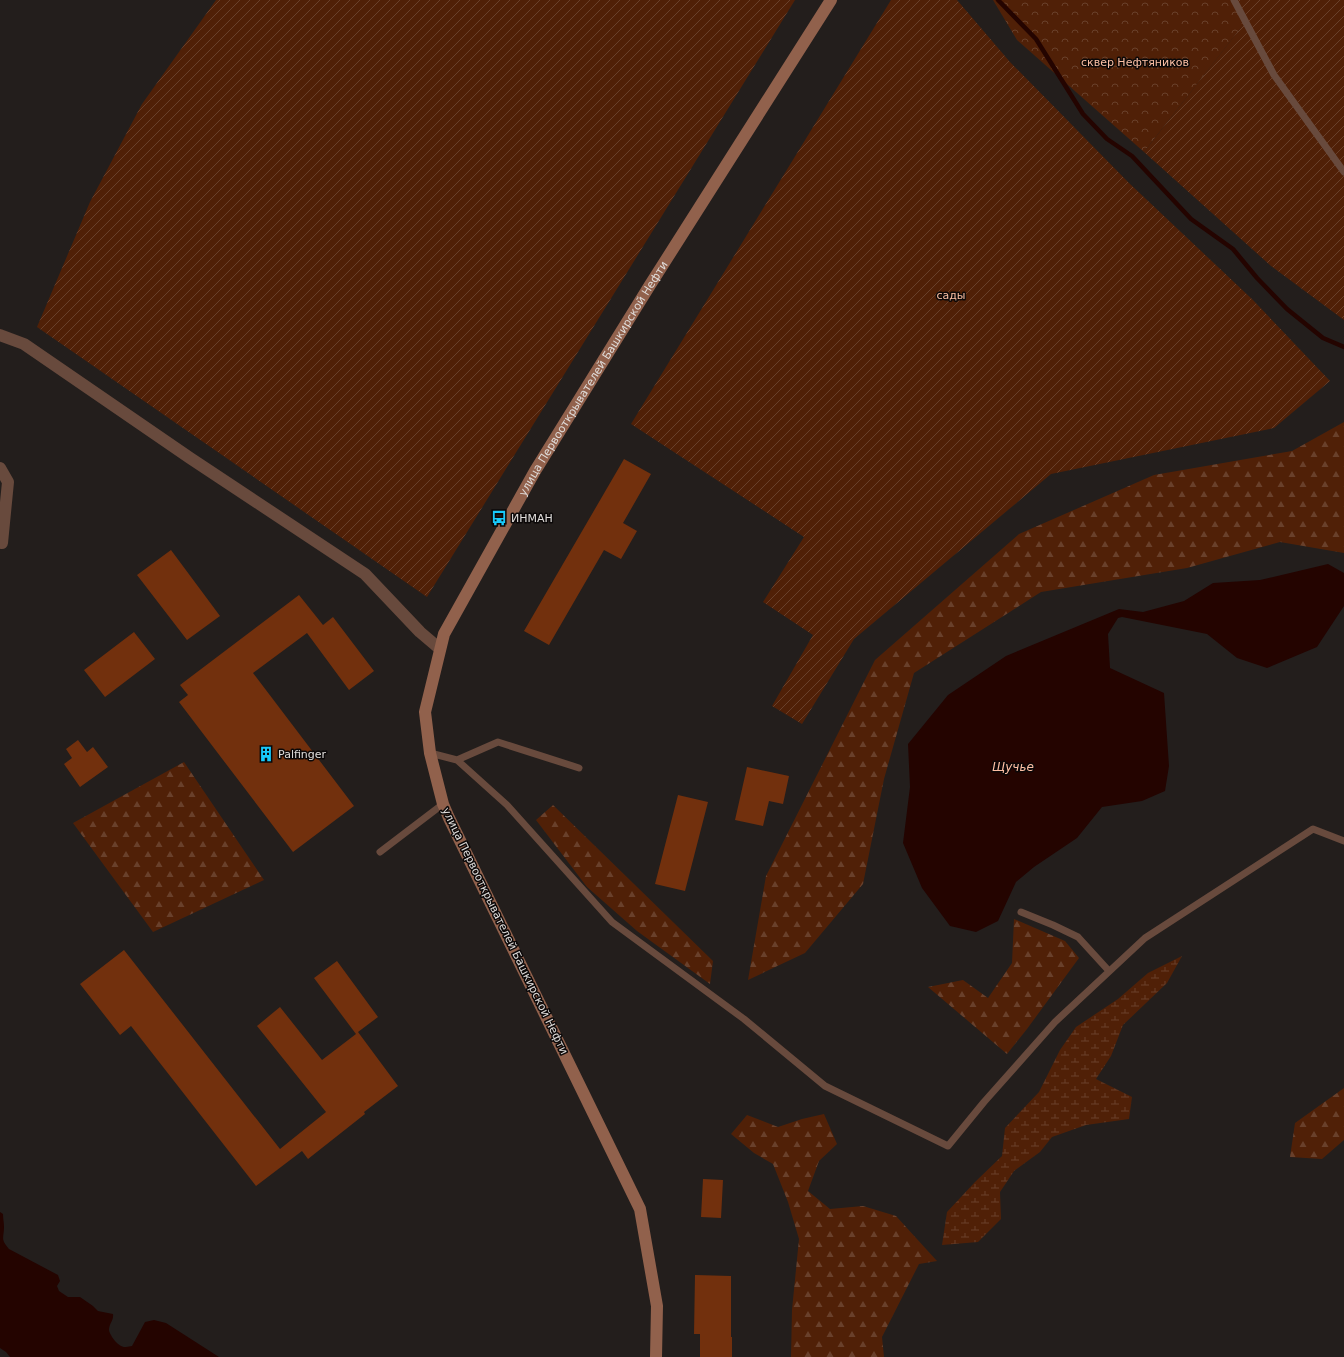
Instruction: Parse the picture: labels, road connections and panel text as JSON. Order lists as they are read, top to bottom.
{
  "streets": {
    "street": ["улица Первооткрывателей Башкирской Нефти"]
  },
  "water": ["Щучье"],
  "parks": ["сквер Нефтяников", "сады"],
  "places": {
    "bus stop": ["ИНМАН"],
    "building": ["Palfinger"]
  }
}
